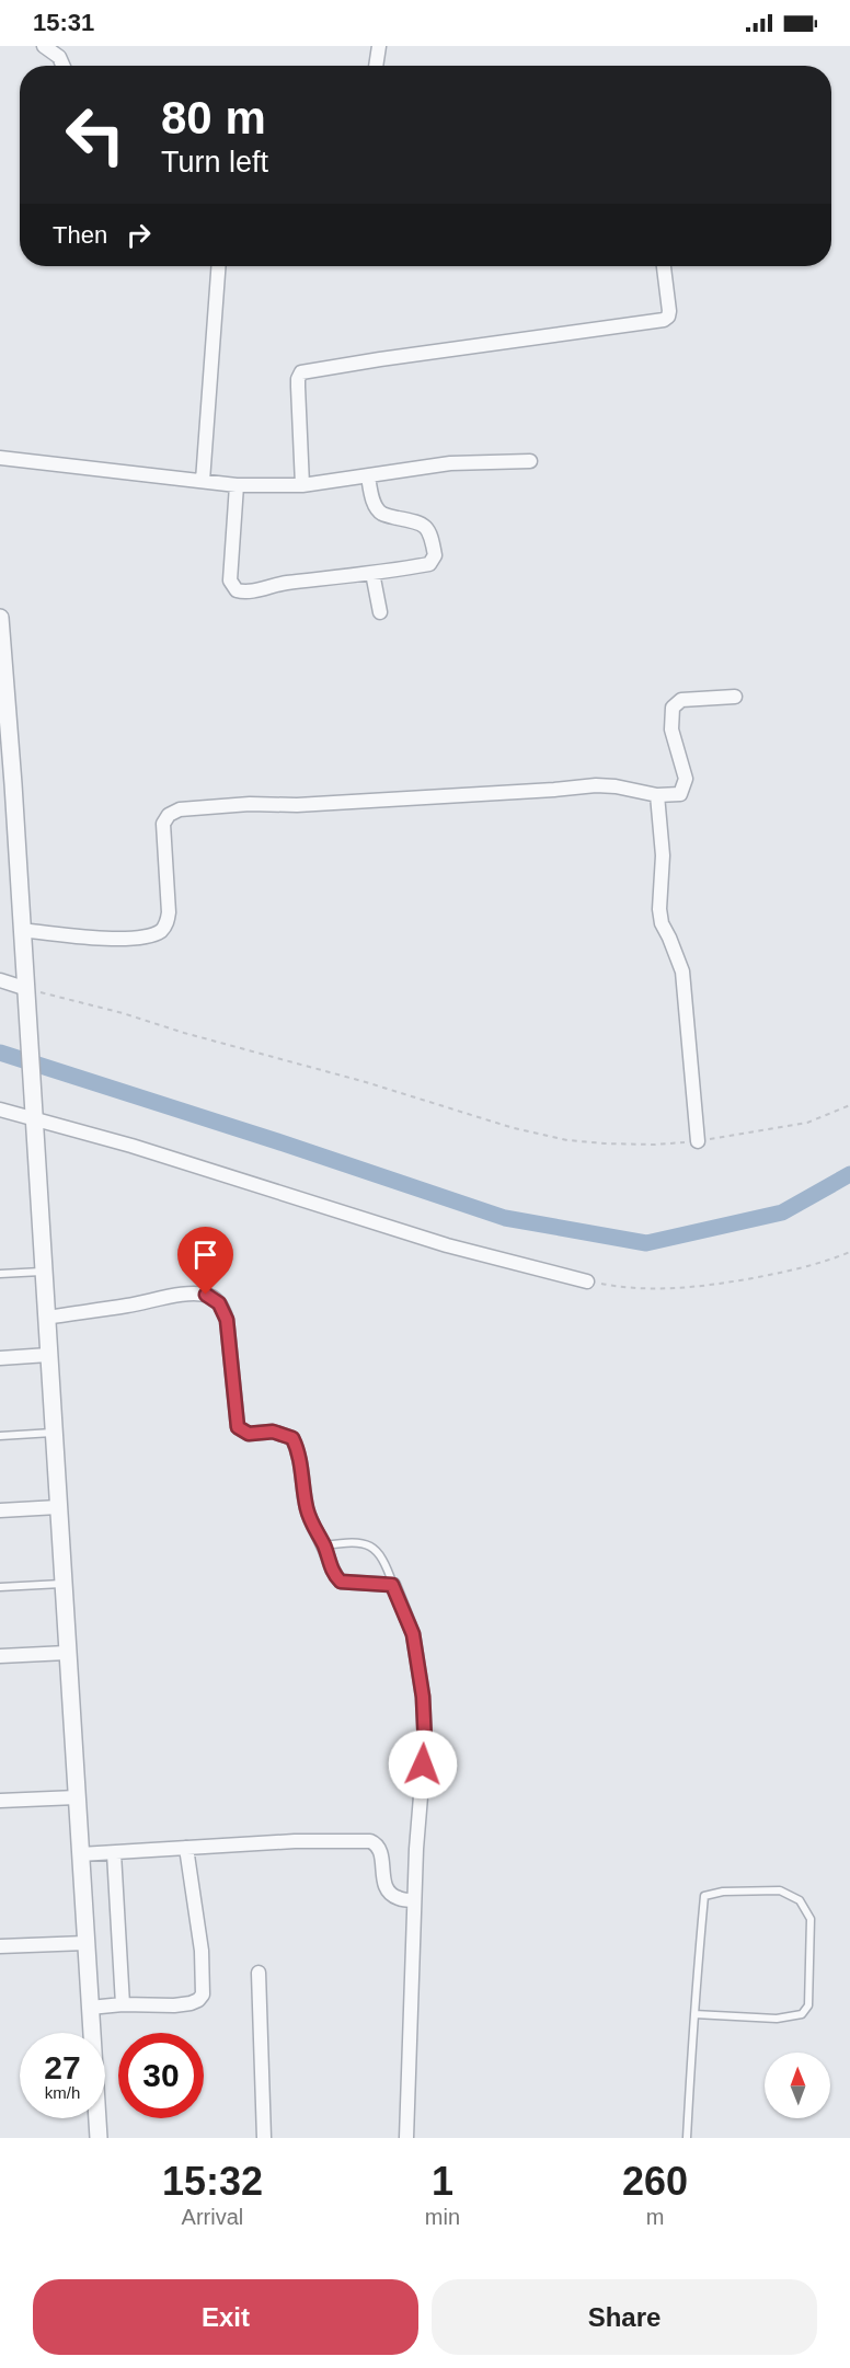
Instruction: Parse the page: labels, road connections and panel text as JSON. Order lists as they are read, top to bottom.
{
  "north": "top",
  "page": {
    "status": "15:31",
    "turn": ["80 m", "Turn left"],
    "then": "Then",
    "speed": "27 km/h",
    "limit": "30",
    "eta": [
      "15:32",
      "Arrival",
      "1",
      "min",
      "260",
      "m"
    ],
    "buttons": ["Exit", "Share"]
  }
}
